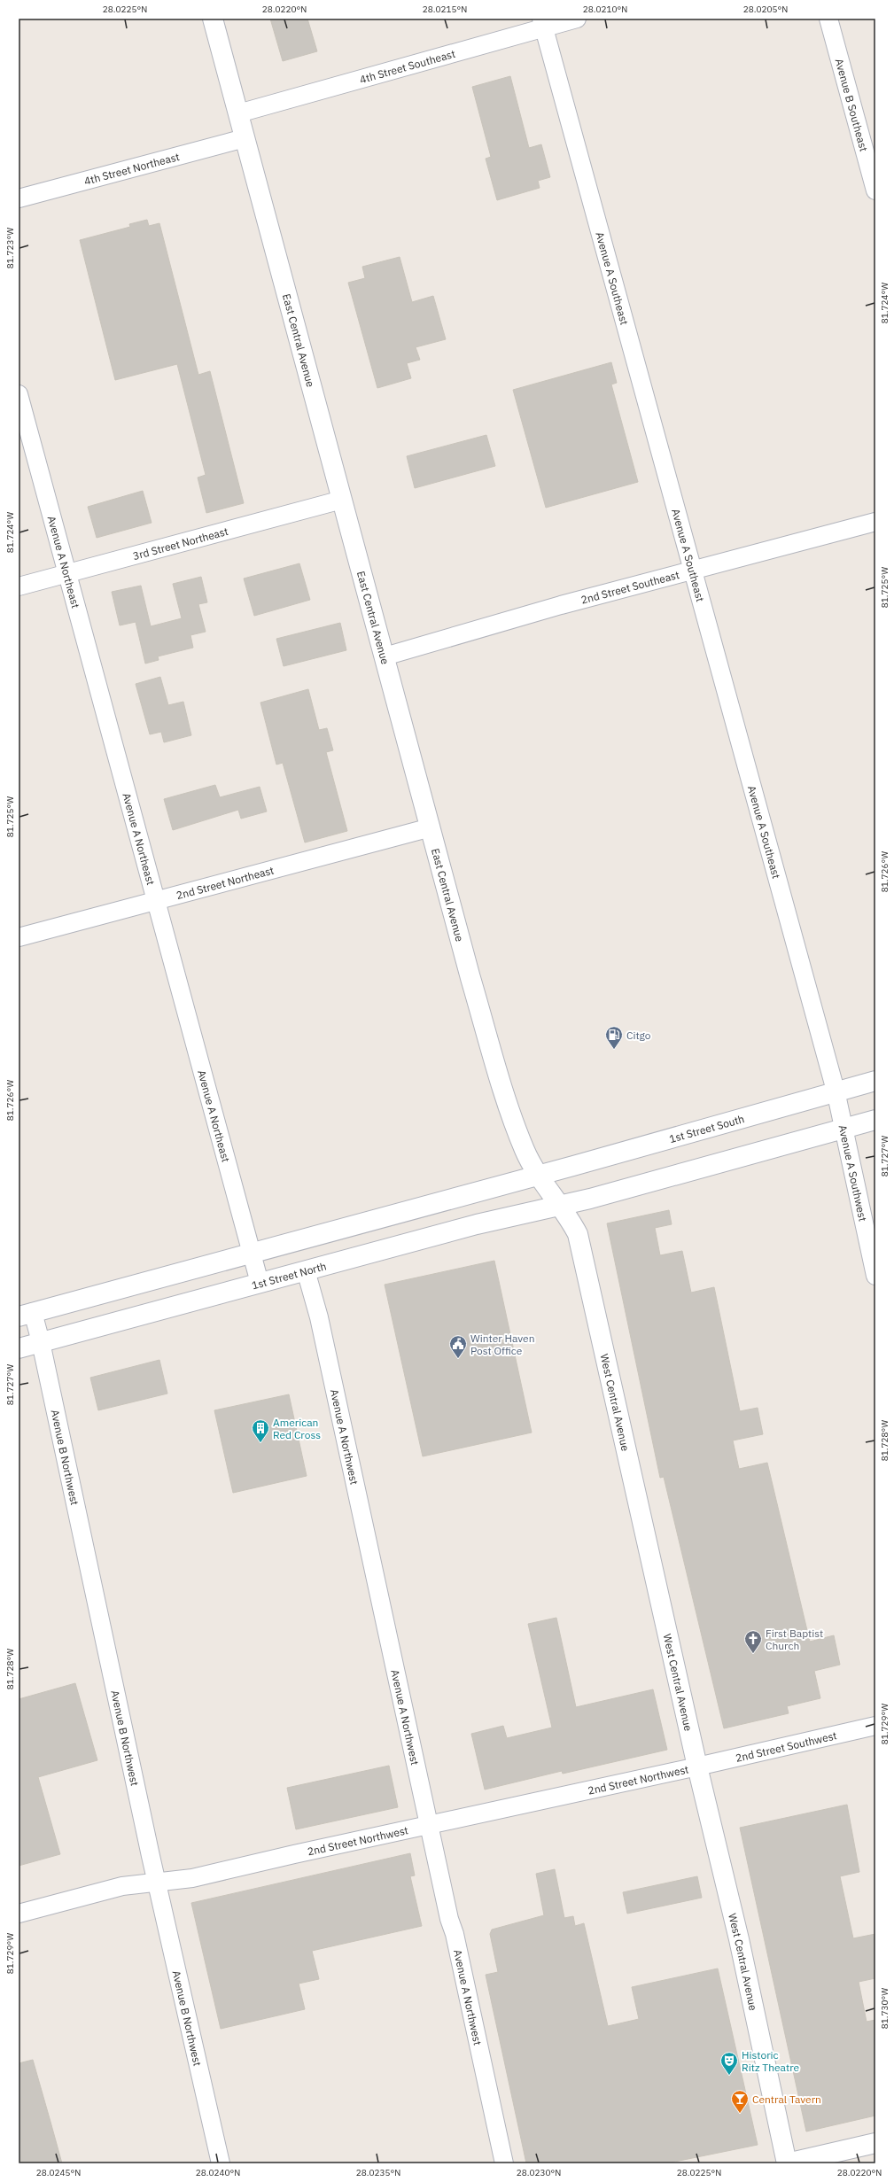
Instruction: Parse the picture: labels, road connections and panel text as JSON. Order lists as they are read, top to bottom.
{
  "streets": {
    "main road": [
      "East Central Avenue",
      "1st Street South",
      "1st Street North",
      "West Central Avenue"
    ],
    "street": [
      "4th Street Southeast",
      "Avenue B Southeast",
      "4th Street Northeast",
      "Avenue A Southeast",
      "3rd Street Northeast",
      "Avenue A Northeast",
      "2nd Street Southeast",
      "2nd Street Northeast",
      "Avenue A Southwest",
      "Avenue A Northwest",
      "Avenue B Northwest",
      "2nd Street Southwest",
      "2nd Street Northwest"
    ]
  },
  "crossings": [
    ["4th Street Southeast", "Avenue A Southeast"],
    ["4th Street Southeast", "East Central Avenue"],
    ["4th Street Northeast", "East Central Avenue"],
    ["Avenue A Southeast", "2nd Street Southeast"],
    ["Avenue A Southeast", "1st Street South"],
    ["Avenue A Southeast", "Avenue A Southwest"],
    ["East Central Avenue", "3rd Street Northeast"],
    ["East Central Avenue", "2nd Street Southeast"],
    ["East Central Avenue", "2nd Street Northeast"],
    ["East Central Avenue", "1st Street South"],
    ["East Central Avenue", "1st Street North"],
    ["East Central Avenue", "West Central Avenue"],
    ["3rd Street Northeast", "Avenue A Northeast"],
    ["Avenue A Northeast", "2nd Street Northeast"],
    ["Avenue A Northeast", "1st Street North"],
    ["1st Street South", "Avenue A Southwest"],
    ["1st Street North", "West Central Avenue"],
    ["1st Street North", "Avenue A Northwest"],
    ["1st Street North", "Avenue B Northwest"],
    ["West Central Avenue", "2nd Street Southwest"],
    ["West Central Avenue", "2nd Street Northwest"],
    ["Avenue A Northwest", "2nd Street Northwest"],
    ["Avenue B Northwest", "2nd Street Northwest"],
    ["2nd Street Southwest", "2nd Street Northwest"]
  ],
  "places": {
    "fuel station": ["Citgo"],
    "public building": ["Winter Haven Post Office"],
    "building": ["American Red Cross"],
    "church": ["First Baptist Church"],
    "theatre": ["Historic Ritz Theatre"],
    "bar": ["Central Tavern"]
  },
  "coordinates": [
    "28.0225°N",
    "28.0220°N",
    "28.0215°N",
    "28.0210°N",
    "28.0205°N",
    "81.723°W",
    "81.724°W",
    "81.725°W",
    "81.726°W",
    "81.727°W",
    "81.728°W",
    "81.729°W",
    "81.730°W",
    "28.0245°N",
    "28.0240°N",
    "28.0235°N",
    "28.0230°N"
  ]
}
